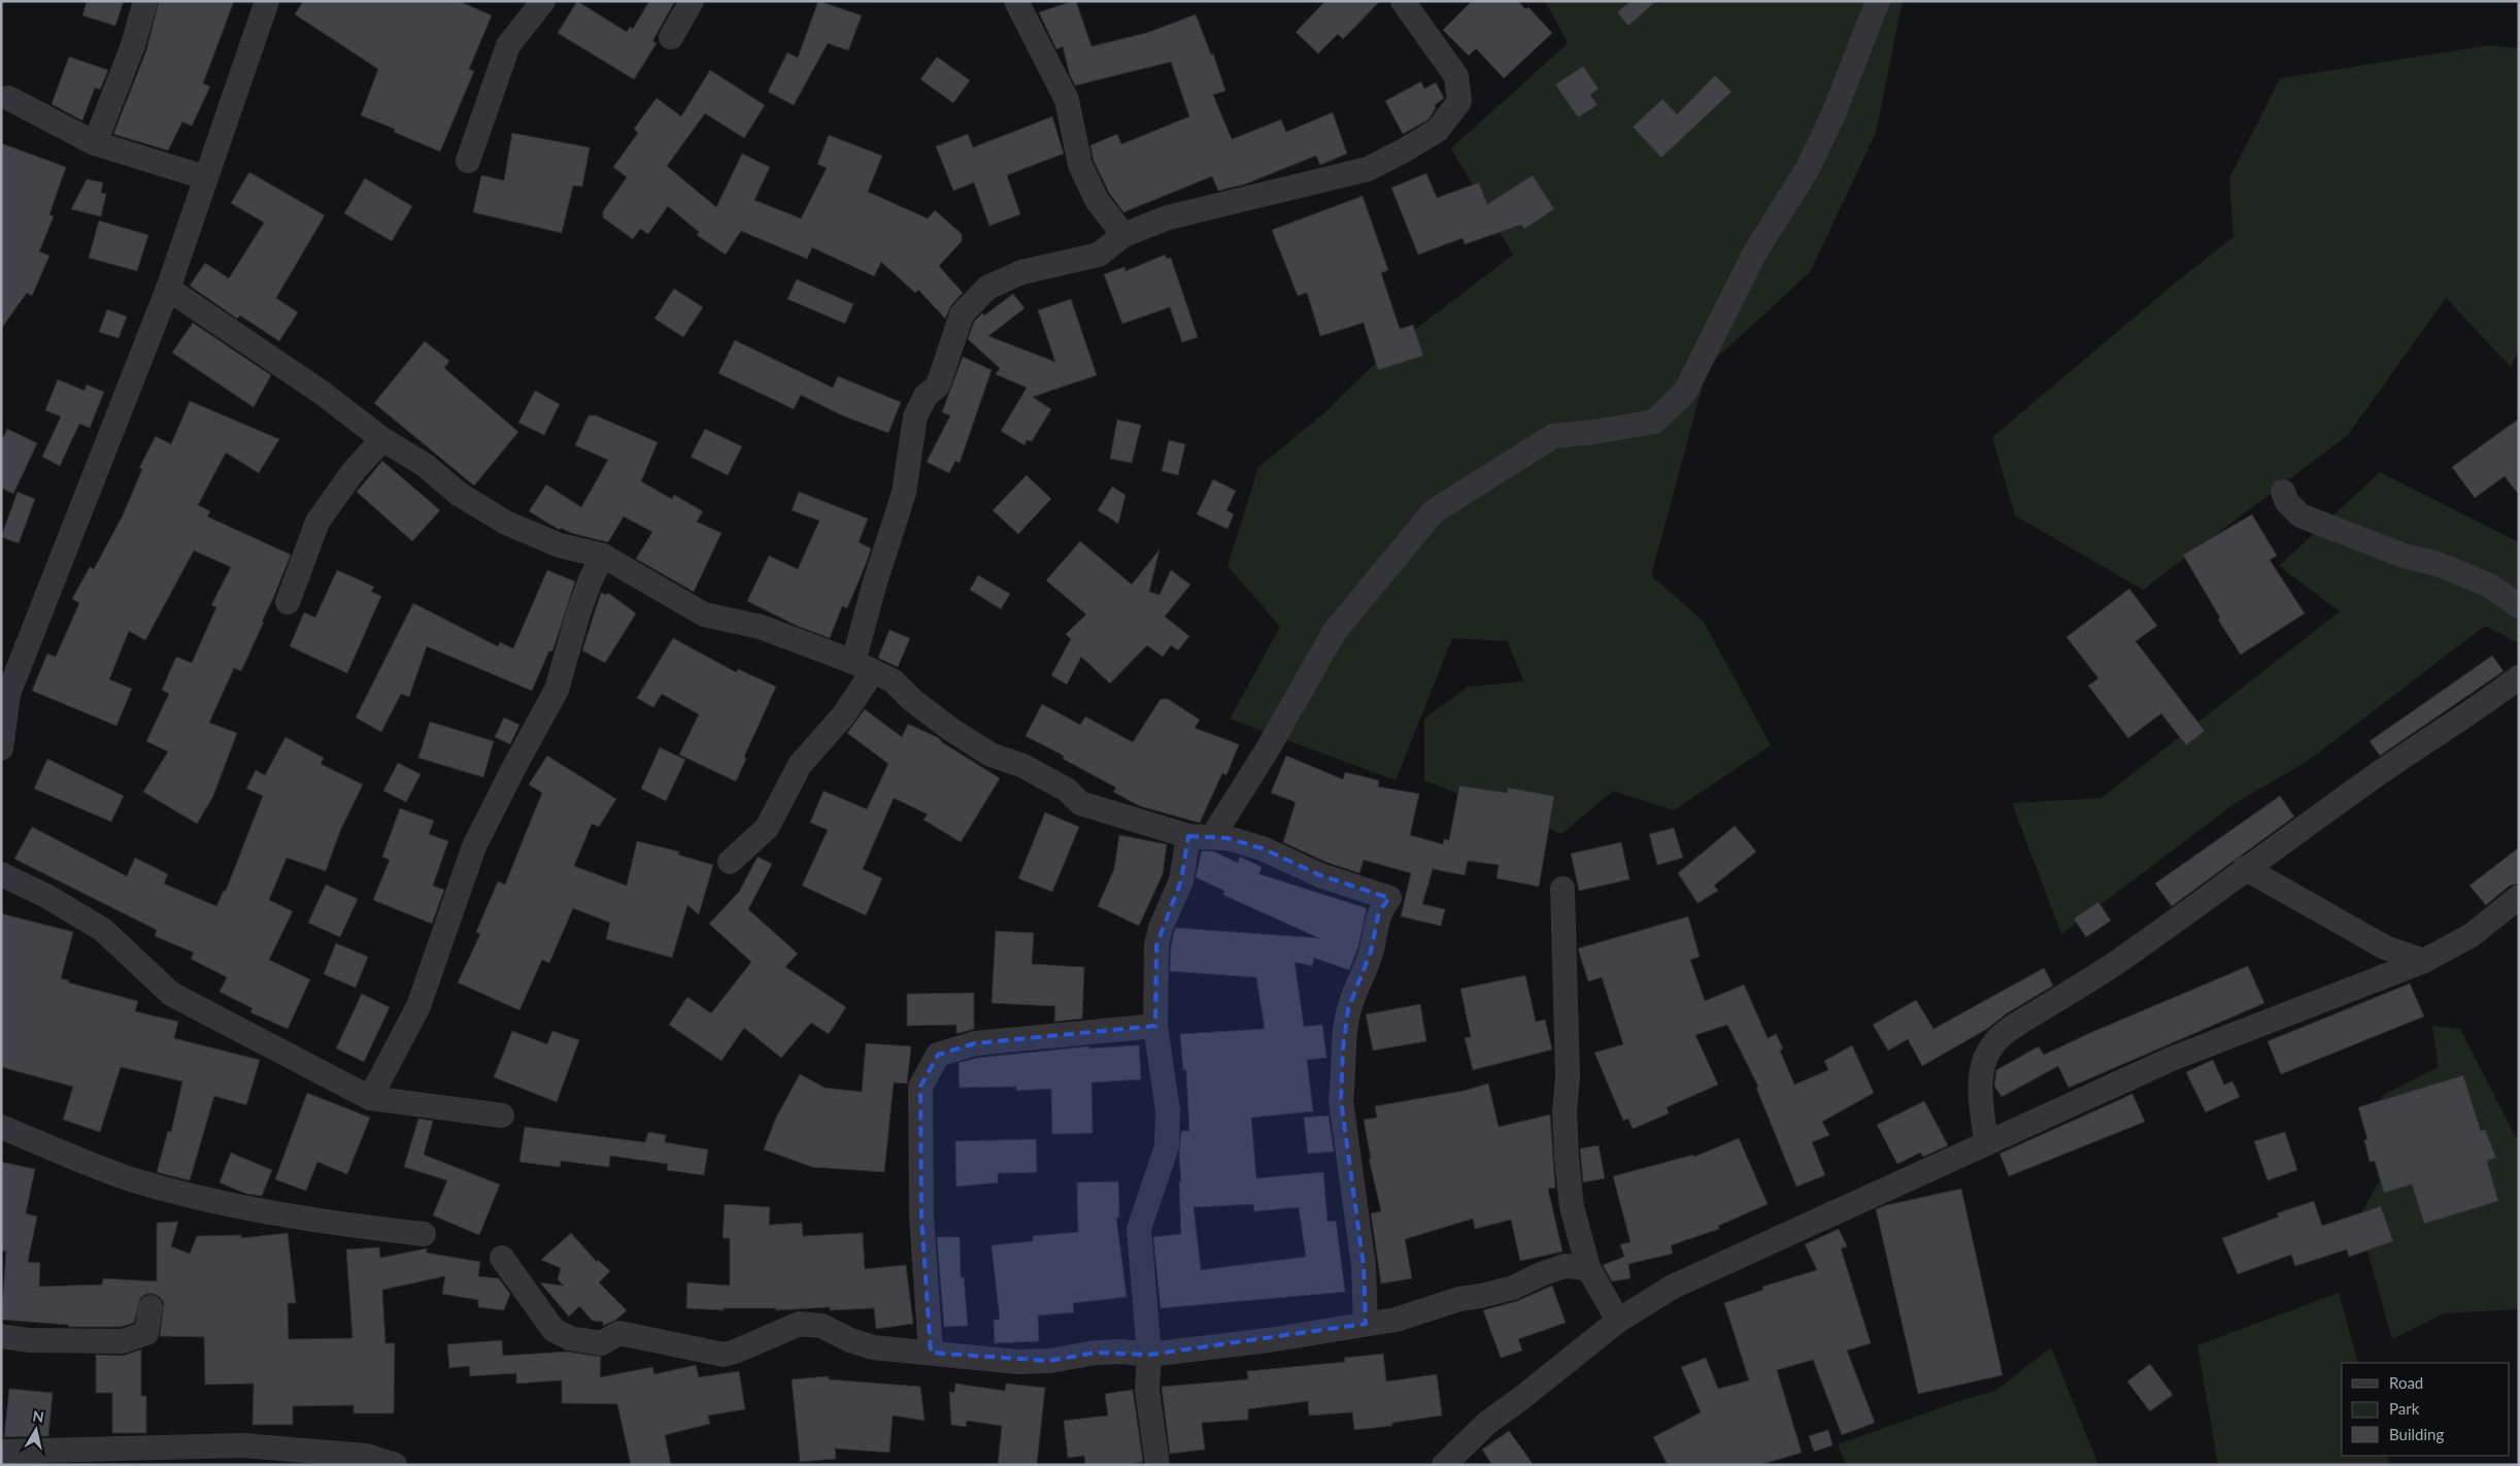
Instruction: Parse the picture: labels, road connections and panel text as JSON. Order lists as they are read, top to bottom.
{
  "legend": ["Road", "Park", "Building"],
  "north": "top"
}
